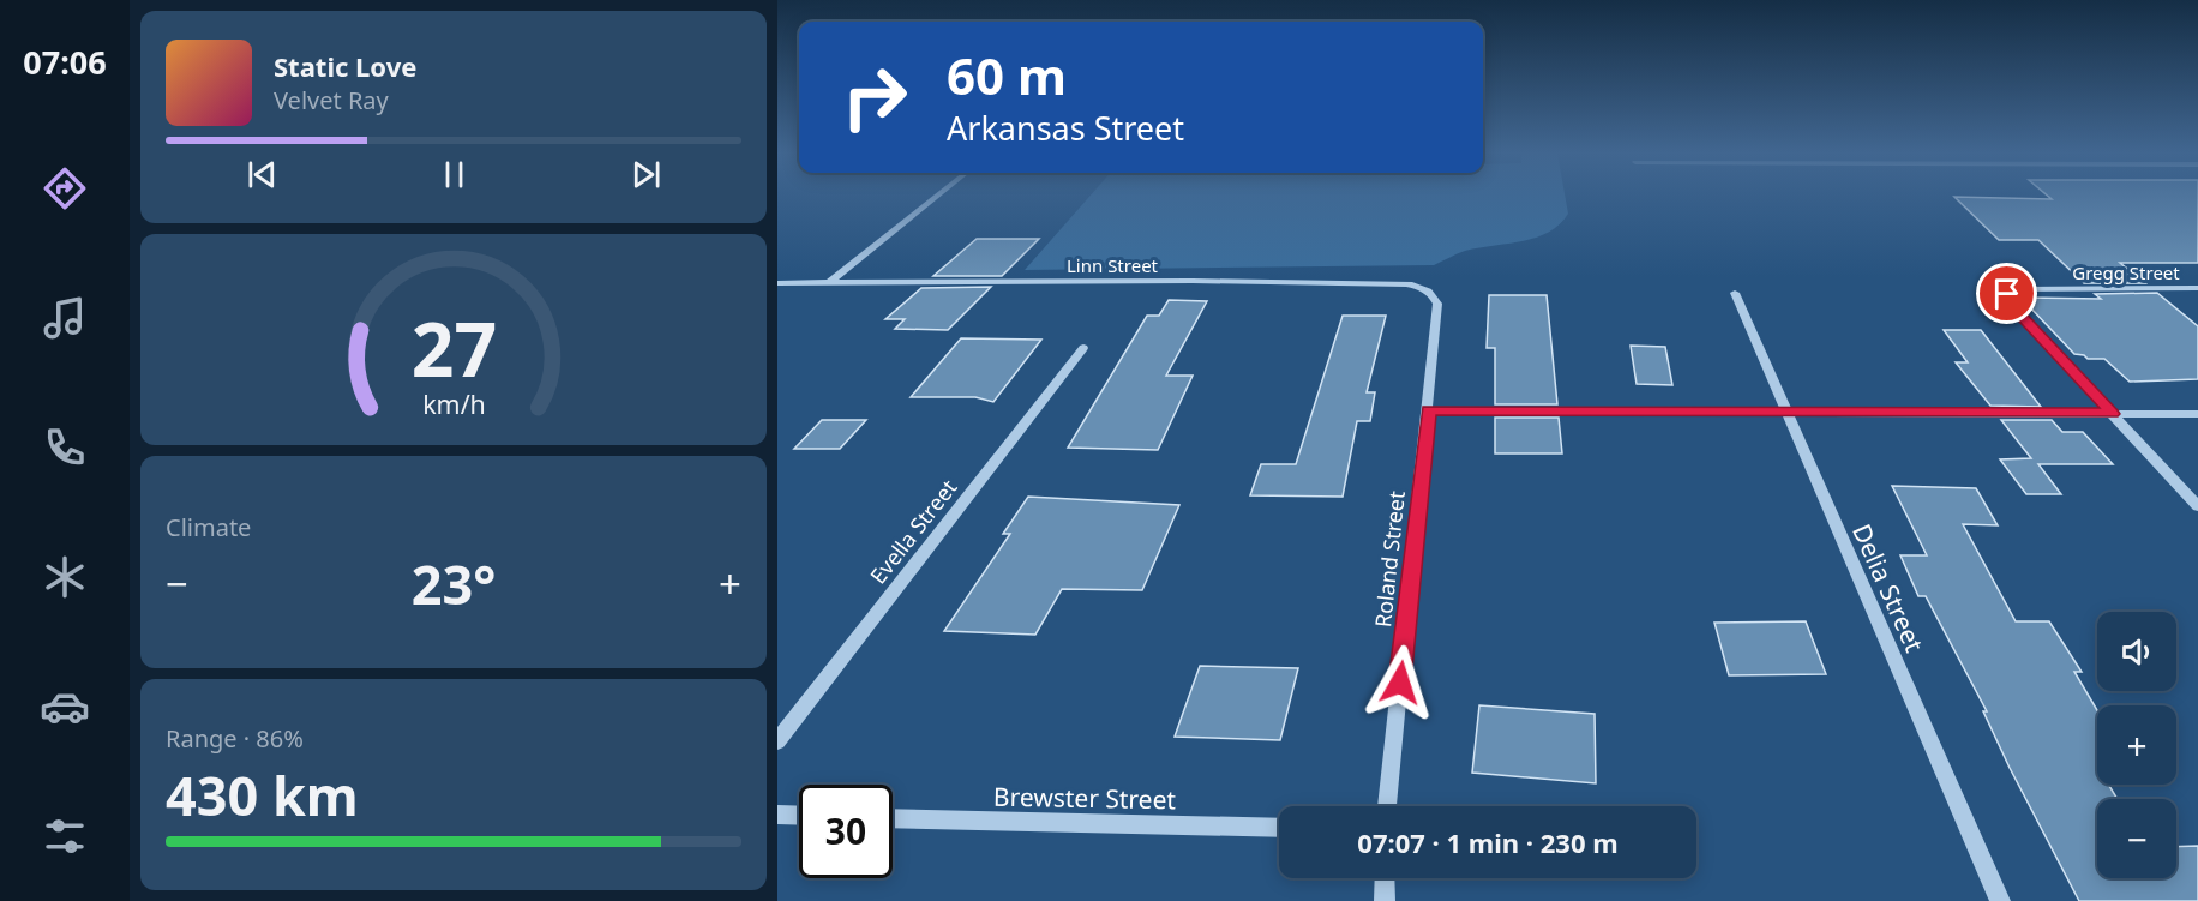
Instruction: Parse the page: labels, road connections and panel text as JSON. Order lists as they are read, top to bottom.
{
  "streets": {
    "street": [
      "Linn Street",
      "Gregg Street",
      "Evella Street",
      "Roland Street",
      "Delia Street",
      "Brewster Street"
    ]
  },
  "crossings": [
    ["Linn Street", "Roland Street"]
  ],
  "page": {
    "tabs": "07:06",
    "turn": ["60 m", "Arkansas Street"],
    "song": ["Static Love", "Velvet Ray"],
    "tile": [
      "Climate",
      ["Range · 86%", "430 km"]
    ],
    "heat": ["−", "23°", "+"],
    "map_buttons": ["+", "−"],
    "limit": "30",
    "trip": "07:07 · 1 min · 230 m",
    "gauge": ["27", "km/h"]
  }
}
